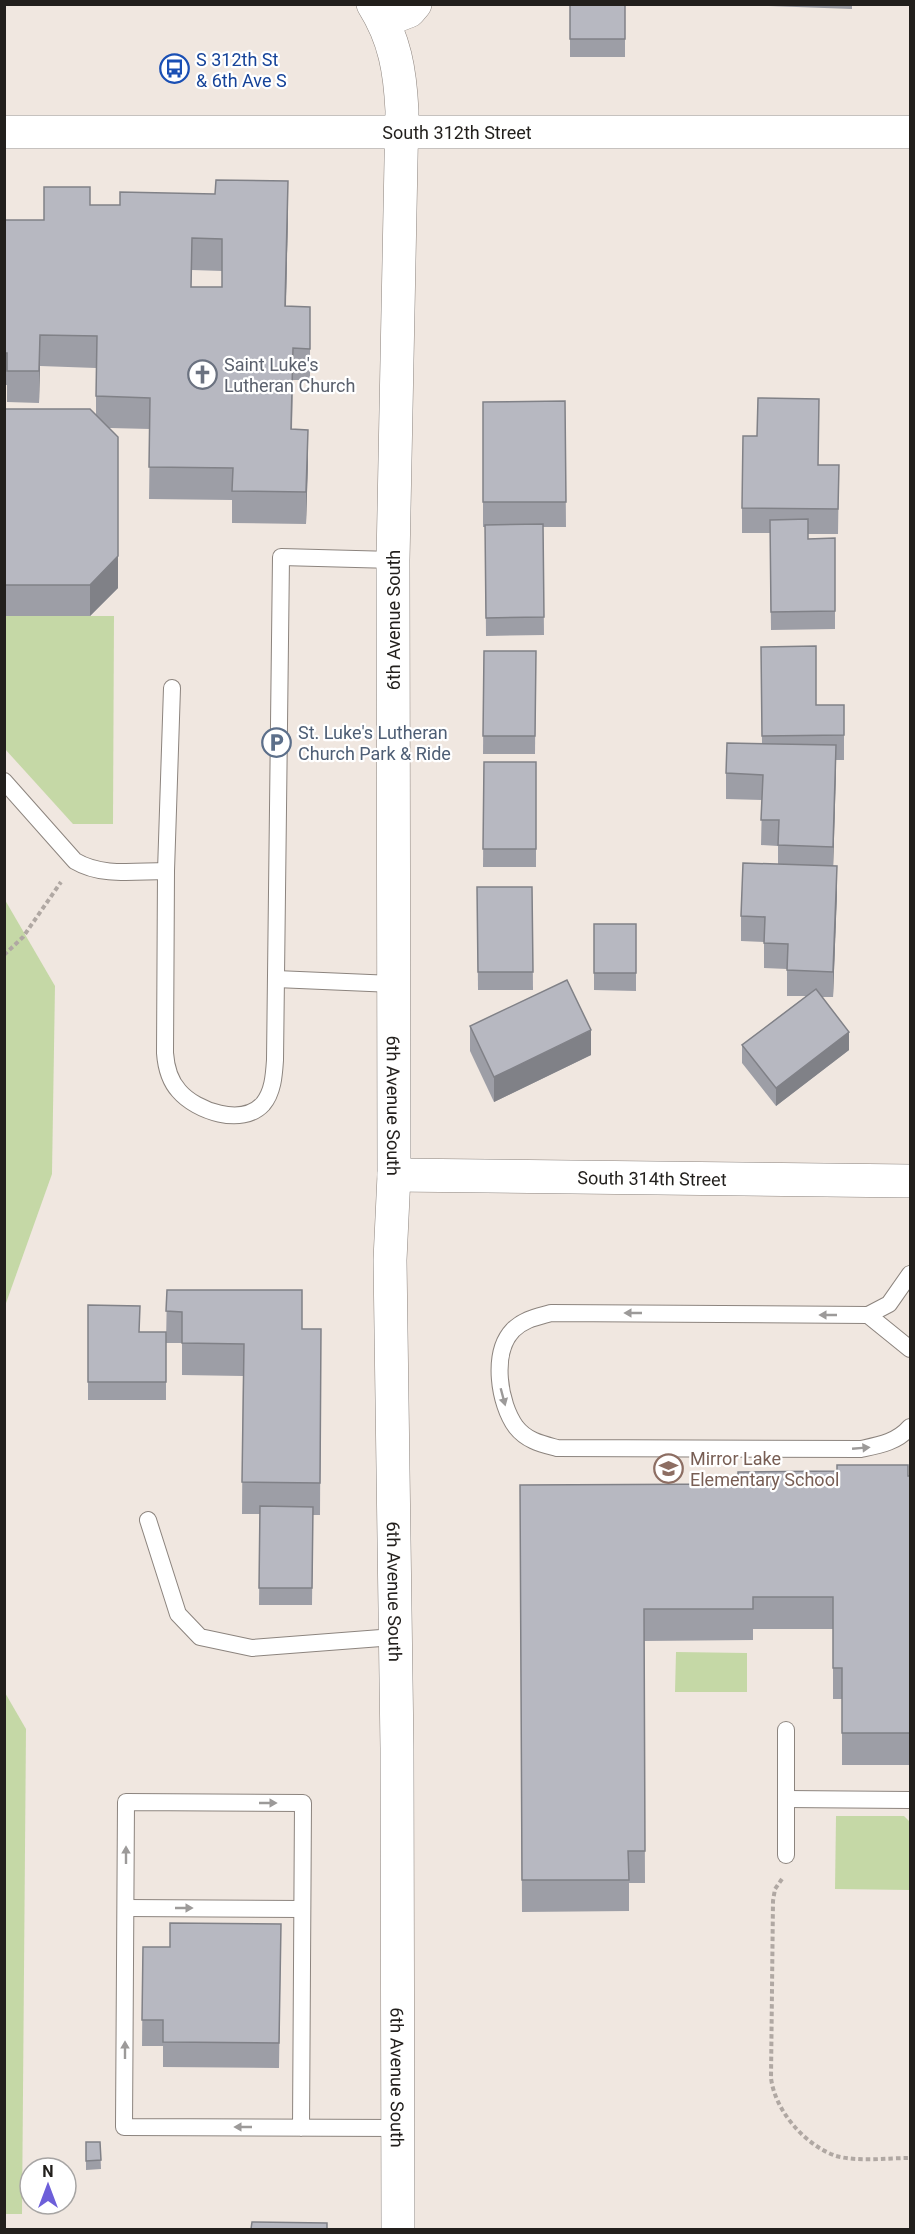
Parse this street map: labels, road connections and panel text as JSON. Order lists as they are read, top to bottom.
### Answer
{
  "streets": {
    "street": ["South 312th Street", "6th Avenue South", "South 314th Street"]
  },
  "crossings": [
    ["South 312th Street", "6th Avenue South"],
    ["6th Avenue South", "South 314th Street"]
  ],
  "places": {
    "bus stop": ["S 312th St & 6th Ave S"],
    "church": ["Saint Luke's Lutheran Church"],
    "parking": ["St. Luke's Lutheran Church Park & Ride"],
    "school or university": ["Mirror Lake Elementary School"]
  },
  "north": "top"
}
